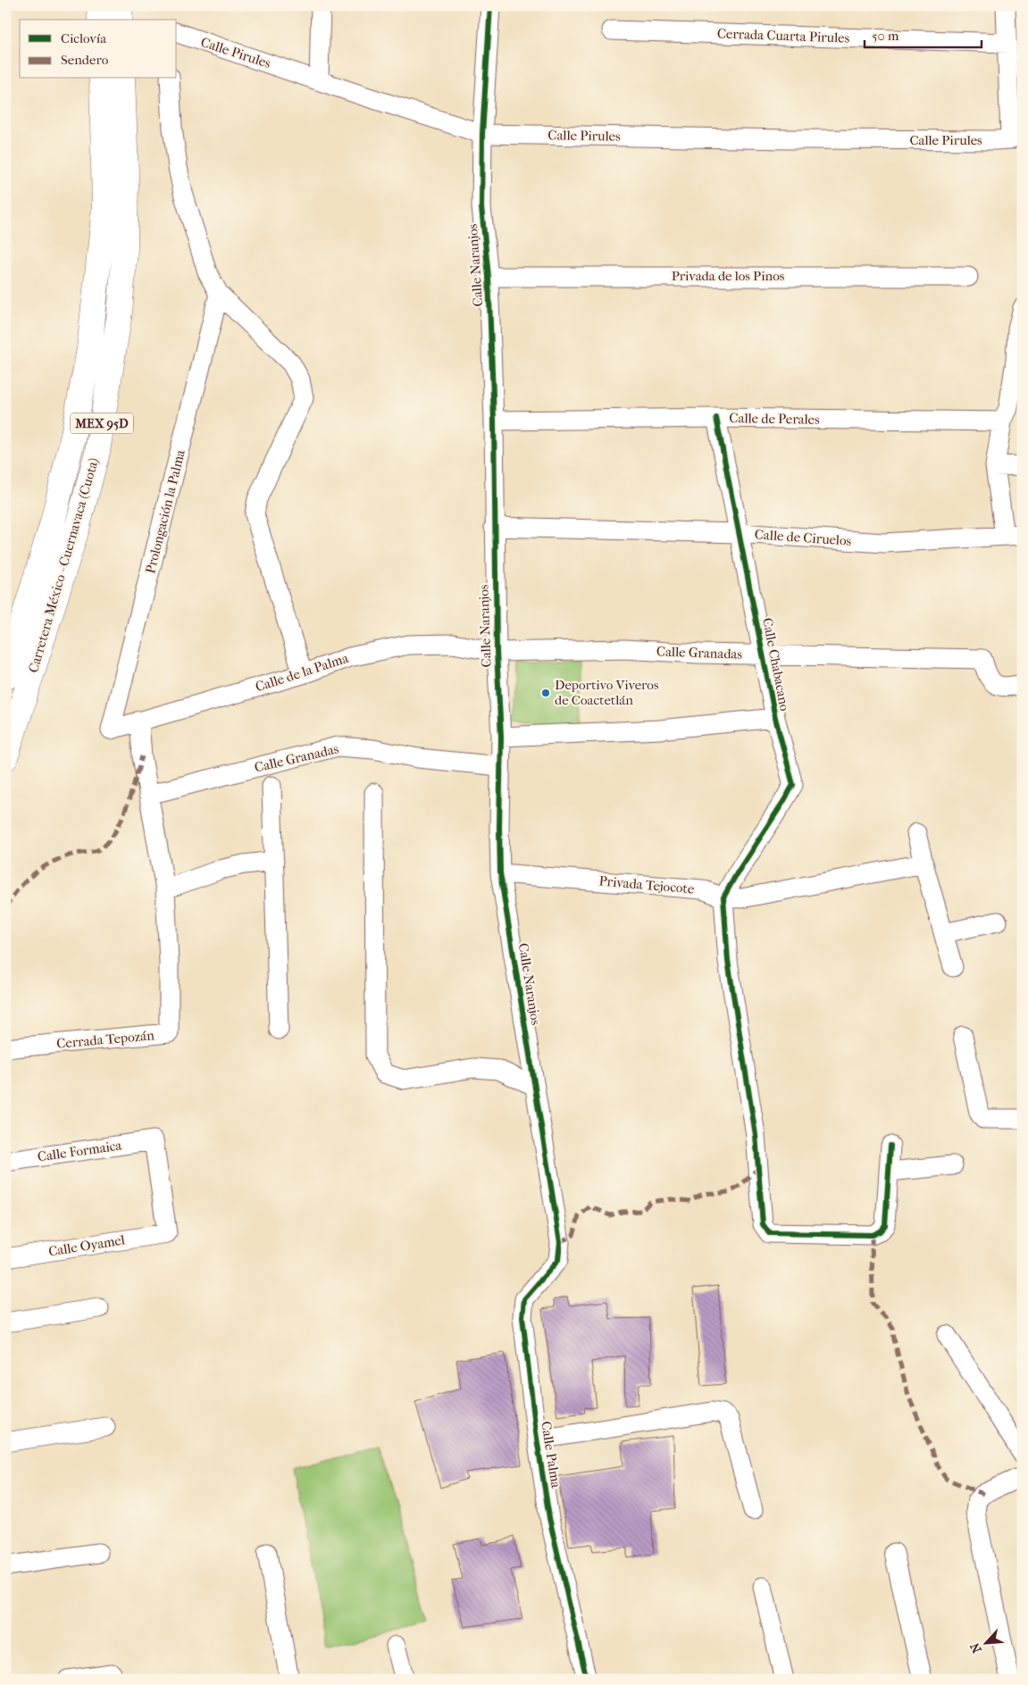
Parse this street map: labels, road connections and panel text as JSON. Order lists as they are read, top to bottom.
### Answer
{
  "streets": {
    "highway": ["MEX 95D", "Carretera México - Cuernavaca (Cuota)"],
    "street": [
      "Cerrada Cuarta Pirules",
      "Calle Pirules",
      "Calle Naranjos",
      "Privada de los Pinos",
      "Calle de Perales",
      "Prolongación la Palma",
      "Calle de Ciruelos",
      "Calle Granadas",
      "Calle Chabacano",
      "Calle de la Palma",
      "Privada Tejocote",
      "Cerrada Tepozán",
      "Calle Formaica",
      "Calle Oyamel",
      "Calle Palma"
    ]
  },
  "crossings": [
    ["Cerrada Cuarta Pirules", "Calle Pirules"],
    ["Calle Pirules", "Calle Naranjos"],
    ["Calle Naranjos", "Privada de los Pinos"],
    ["Calle Naranjos", "Calle de Perales"],
    ["Calle Naranjos", "Calle de Ciruelos"],
    ["Calle Naranjos", "Calle Granadas"],
    ["Calle Naranjos", "Calle de la Palma"],
    ["Calle Naranjos", "Privada Tejocote"],
    ["Calle Naranjos", "Calle Palma"],
    ["Calle de Perales", "Calle Chabacano"],
    ["Prolongación la Palma", "Calle de la Palma"],
    ["Calle de Ciruelos", "Calle Chabacano"],
    ["Calle Granadas", "Calle Chabacano"],
    ["Calle Granadas", "Calle de la Palma"],
    ["Calle Granadas", "Cerrada Tepozán"],
    ["Calle Chabacano", "Privada Tejocote"],
    ["Calle de la Palma", "Cerrada Tepozán"],
    ["Calle Formaica", "Calle Oyamel"]
  ],
  "places": ["Deportivo Viveros de Coactetlán"],
  "legend": ["Ciclovía", "Sendero"],
  "scale_bar": "50 m",
  "north": "bottom left"
}
